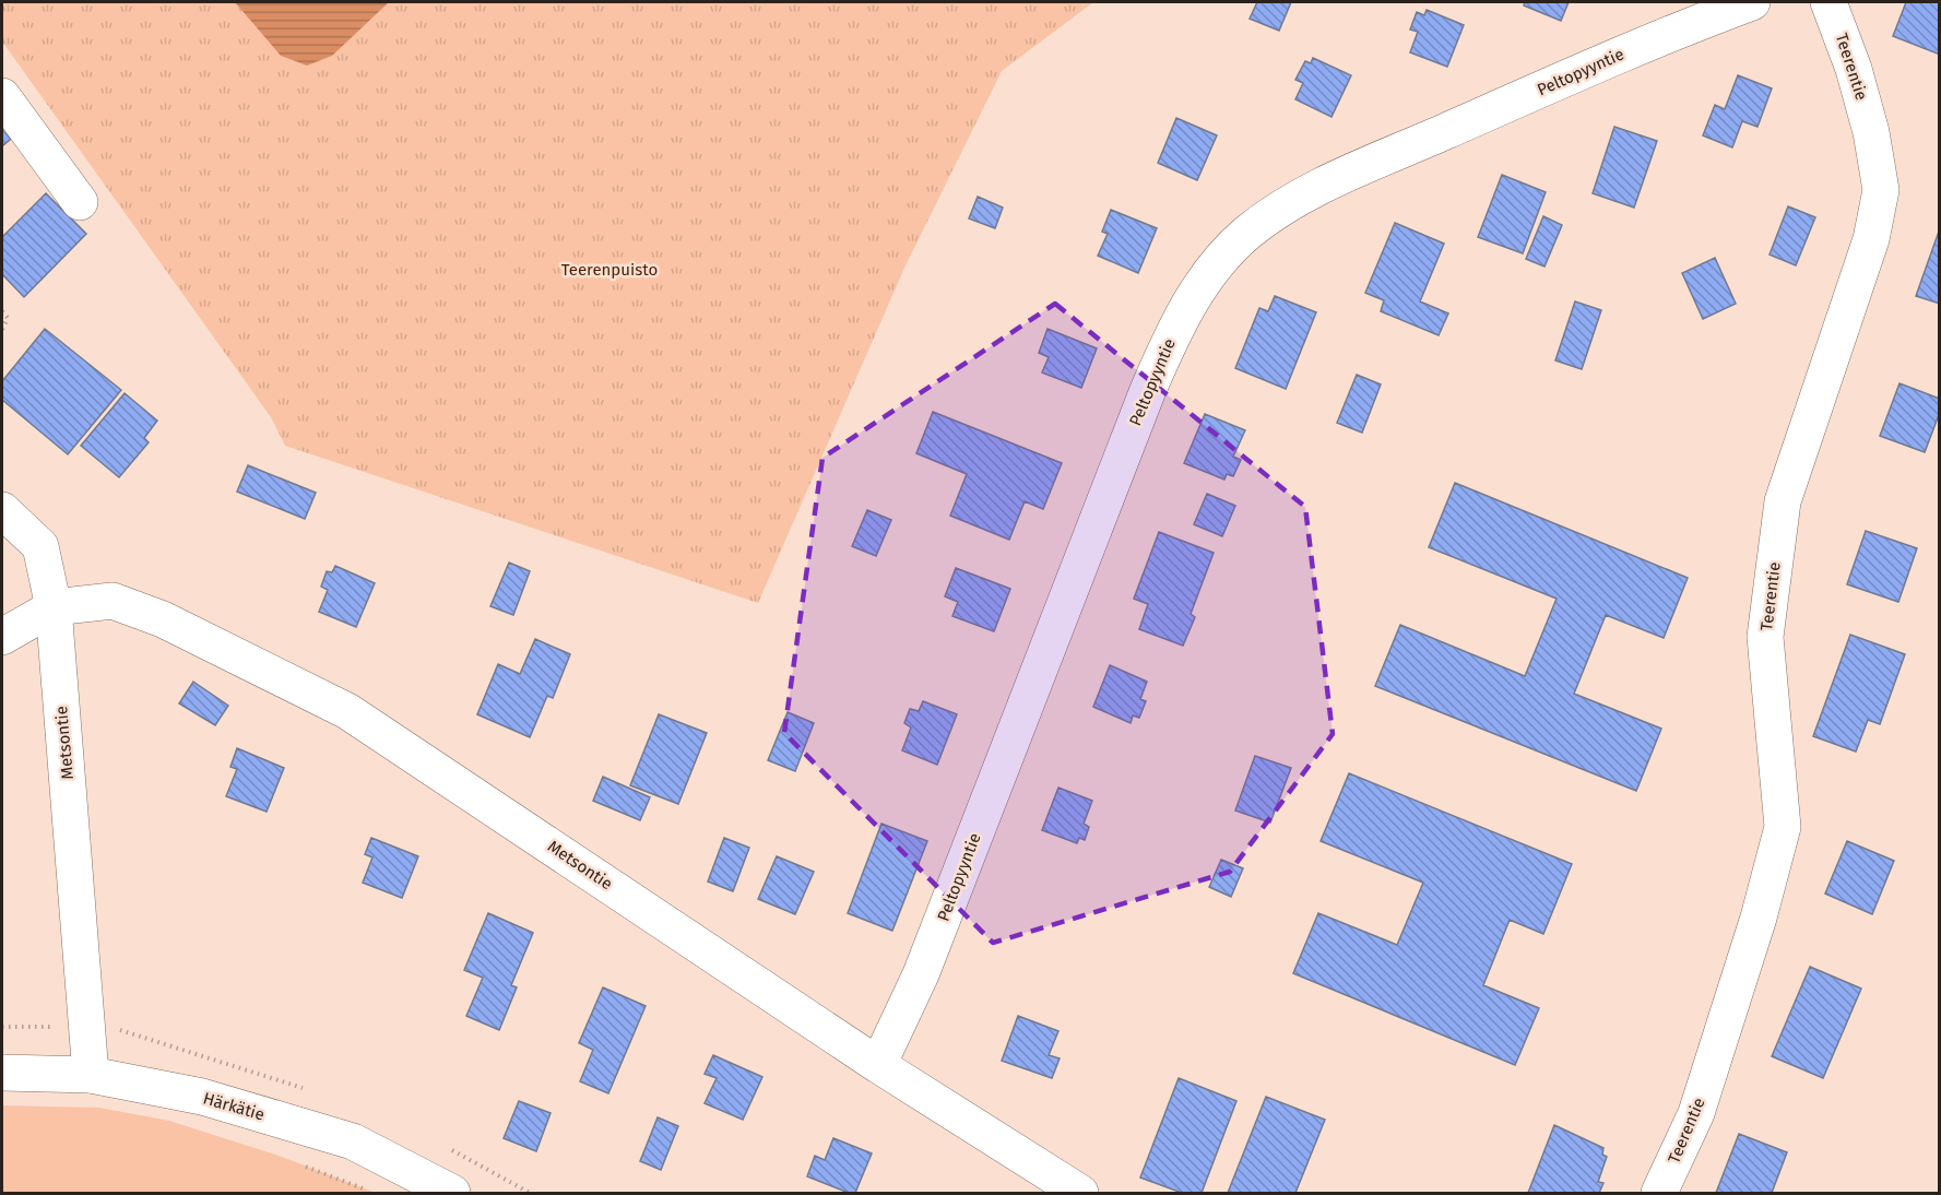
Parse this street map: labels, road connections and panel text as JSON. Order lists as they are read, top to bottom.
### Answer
{
  "streets": {
    "street": [
      "Teerentie",
      "Peltopyyntie",
      "Metsontie",
      "Härkätie"
    ]
  },
  "crossings": [
    ["Peltopyyntie", "Metsontie"],
    ["Metsontie", "Härkätie"]
  ],
  "parks": ["Teerenpuisto"]
}
